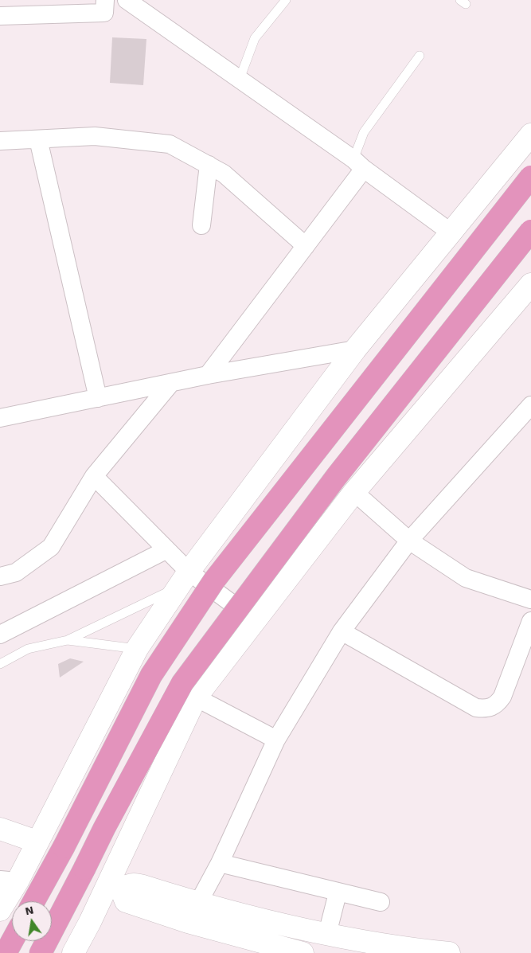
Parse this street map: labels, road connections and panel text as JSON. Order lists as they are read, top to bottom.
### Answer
{
  "north": "top"
}
